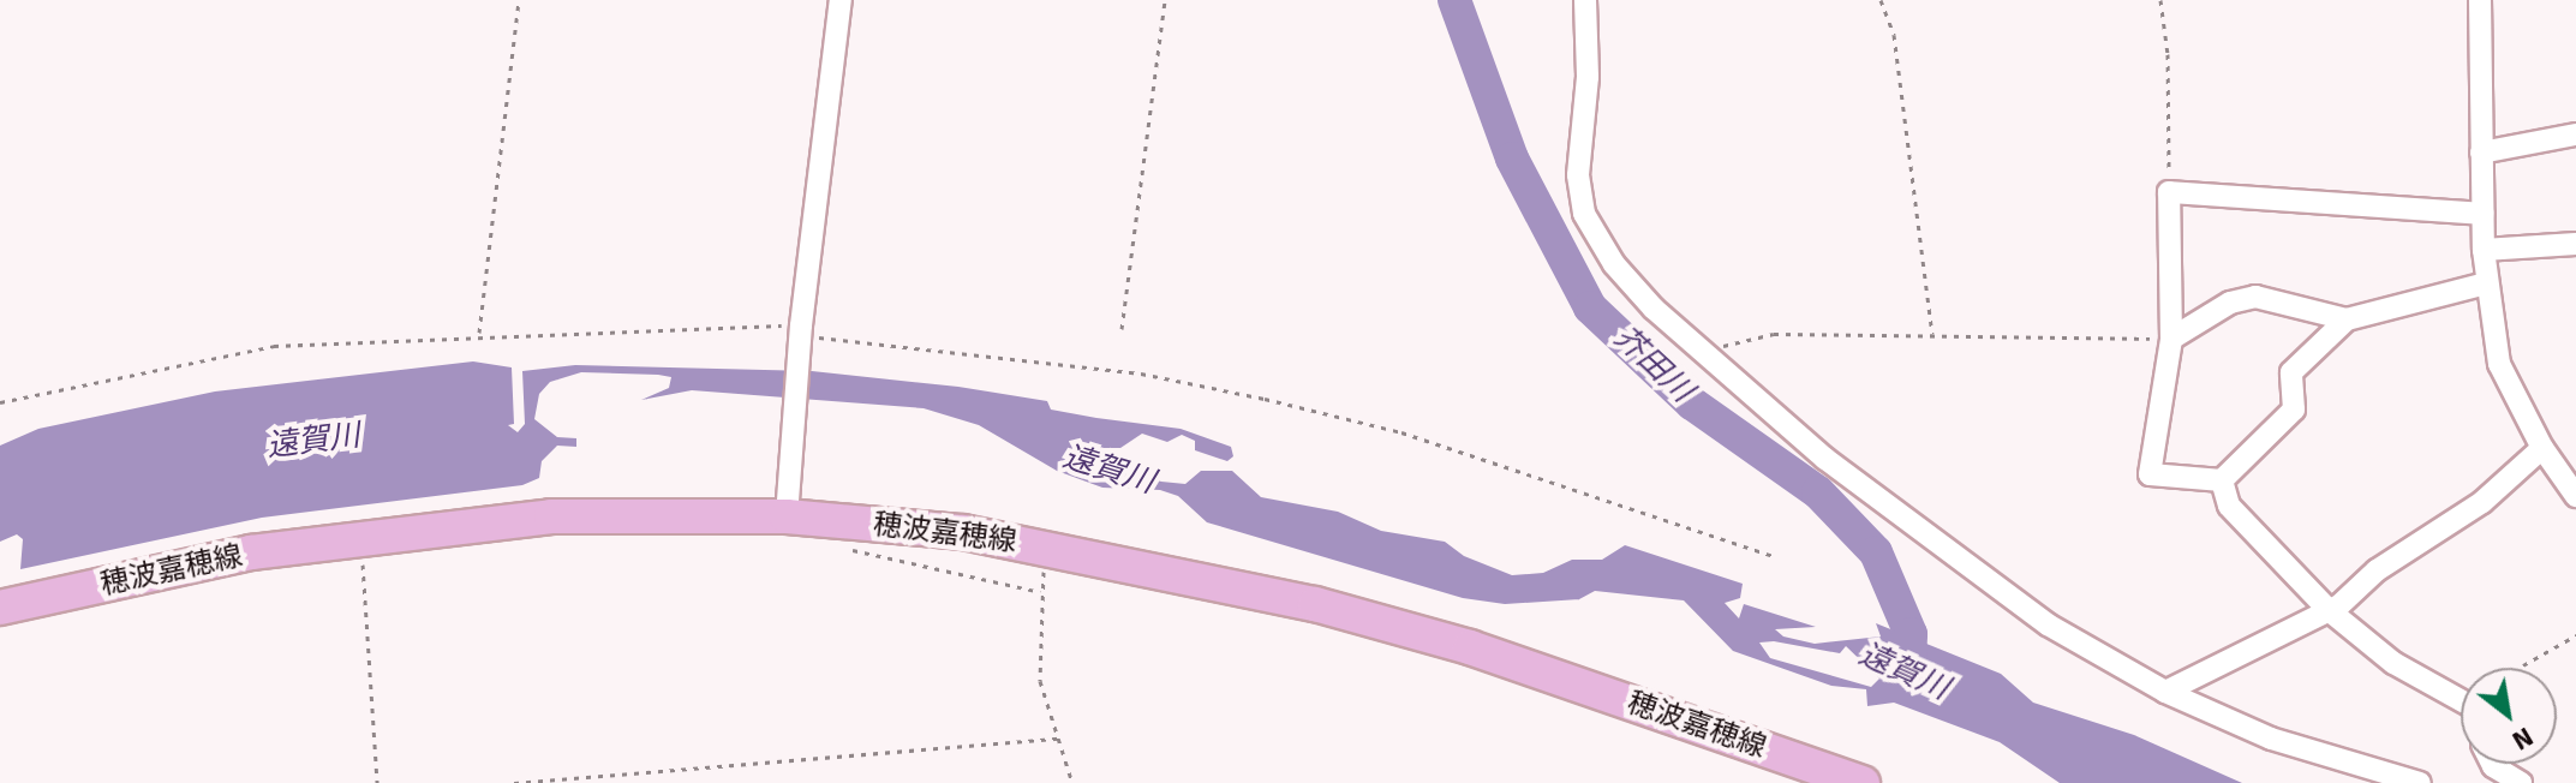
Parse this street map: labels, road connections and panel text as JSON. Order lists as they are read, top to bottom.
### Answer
{
  "streets": {
    "main road": ["穂波嘉穂線"]
  },
  "water": ["芥田川", "遠賀川"],
  "north": "bottom right"
}
